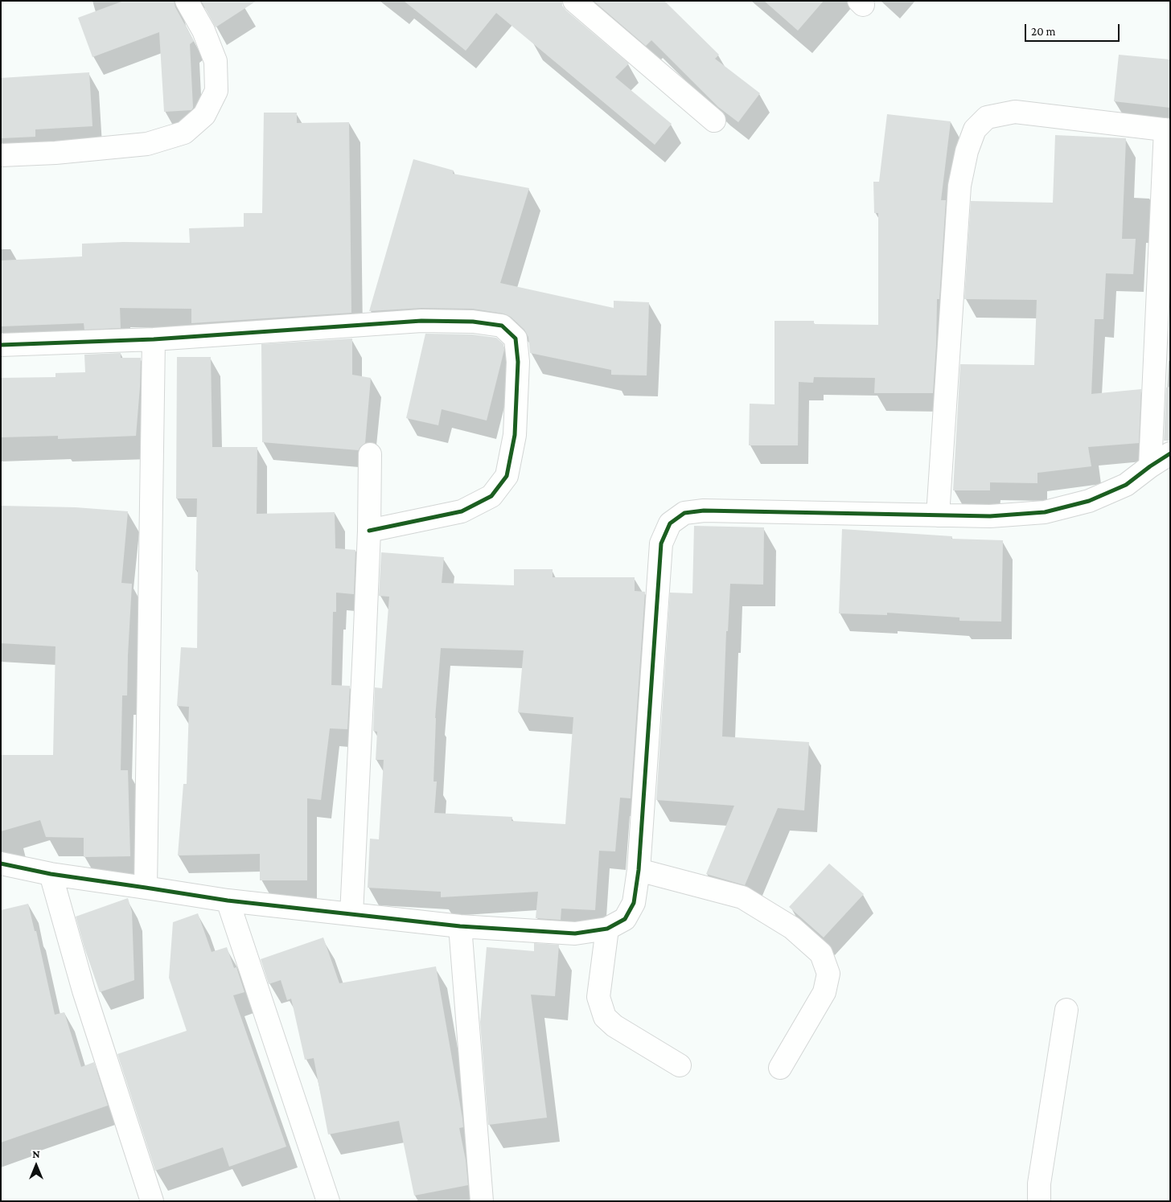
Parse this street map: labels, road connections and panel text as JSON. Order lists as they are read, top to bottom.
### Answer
{
  "scale_bar": "20 m",
  "north": "top"
}
